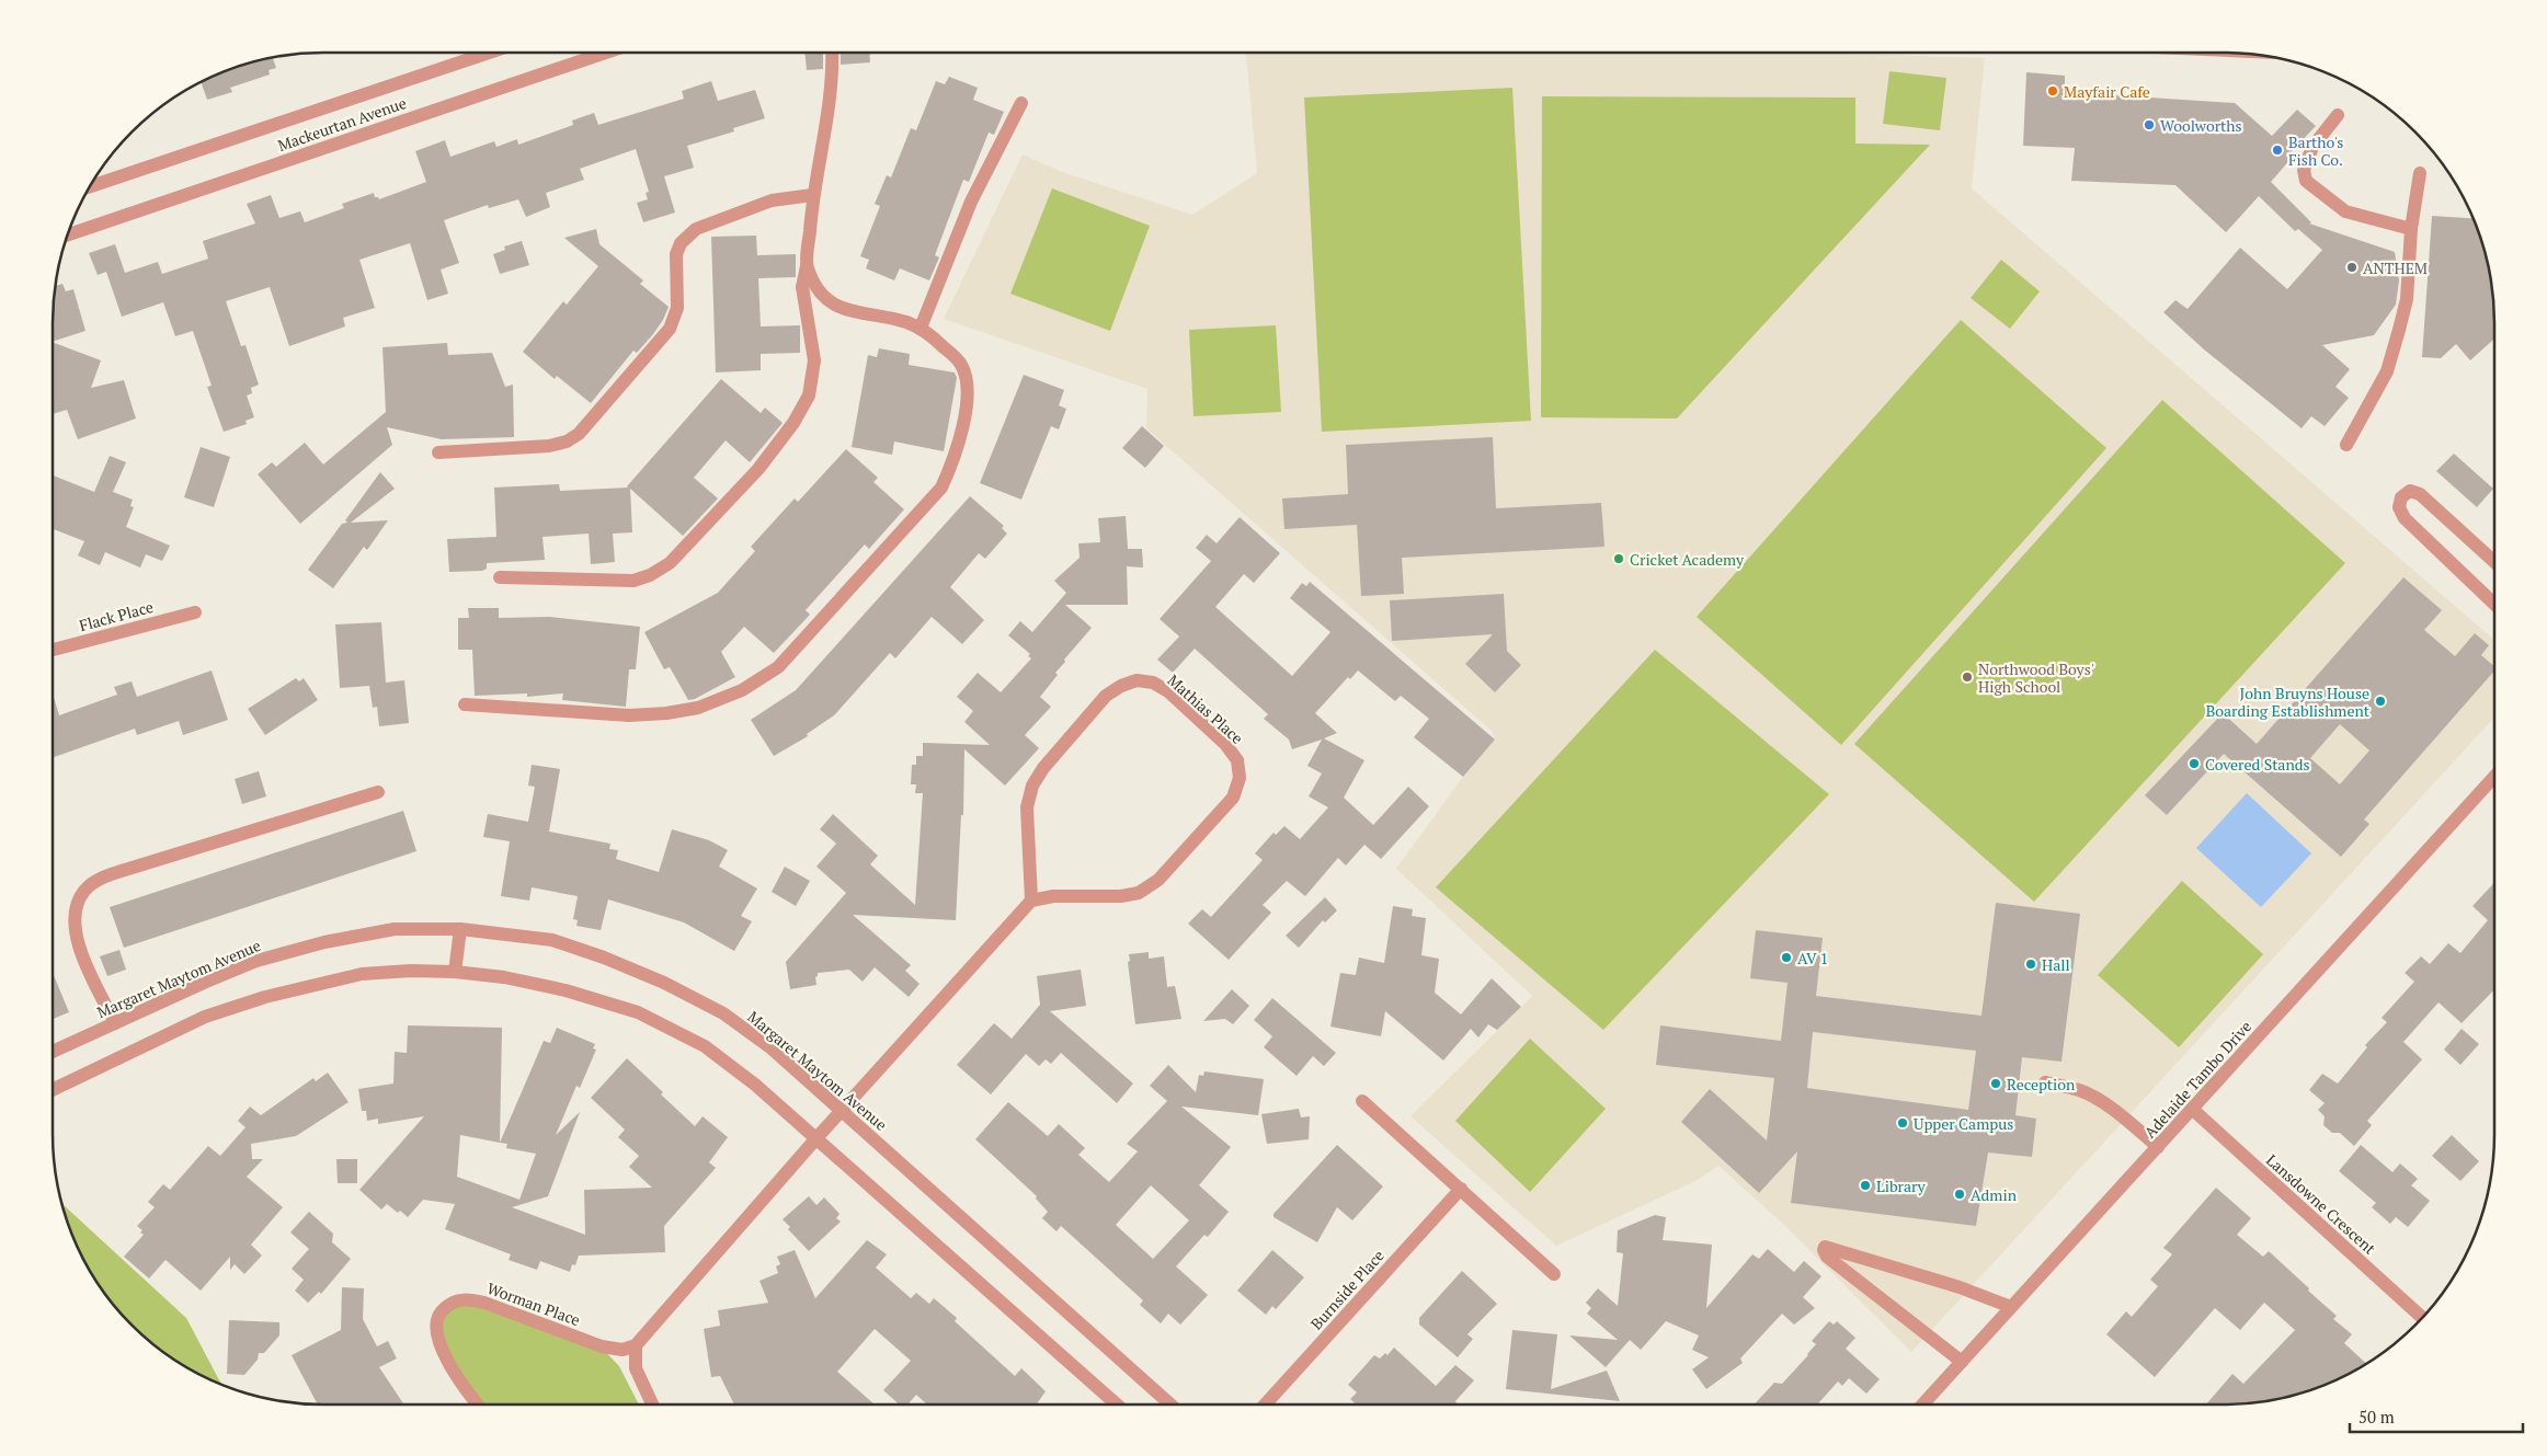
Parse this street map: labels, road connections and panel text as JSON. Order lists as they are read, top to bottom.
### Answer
{
  "streets": {
    "street": [
      "Mackeurtan Avenue",
      "Flack Place",
      "Mathias Place",
      "Margaret Maytom Avenue",
      "Adelaide Tambo Drive",
      "Lansdowne Crescent",
      "Burnside Place",
      "Worman Place"
    ]
  },
  "crossings": [
    ["Adelaide Tambo Drive", "Lansdowne Crescent"]
  ],
  "places": [
    "Mayfair Cafe",
    "Woolworths",
    "Bartho's Fish Co.",
    "ANTHEM",
    "Cricket Academy",
    "Northwood Boys' High School",
    "John Bruyns House Boarding Establishment",
    "Covered Stands",
    "AV 1",
    "Hall",
    "Reception",
    "Upper Campus",
    "Library",
    "Admin"
  ],
  "scale_bar": "50 m"
}
